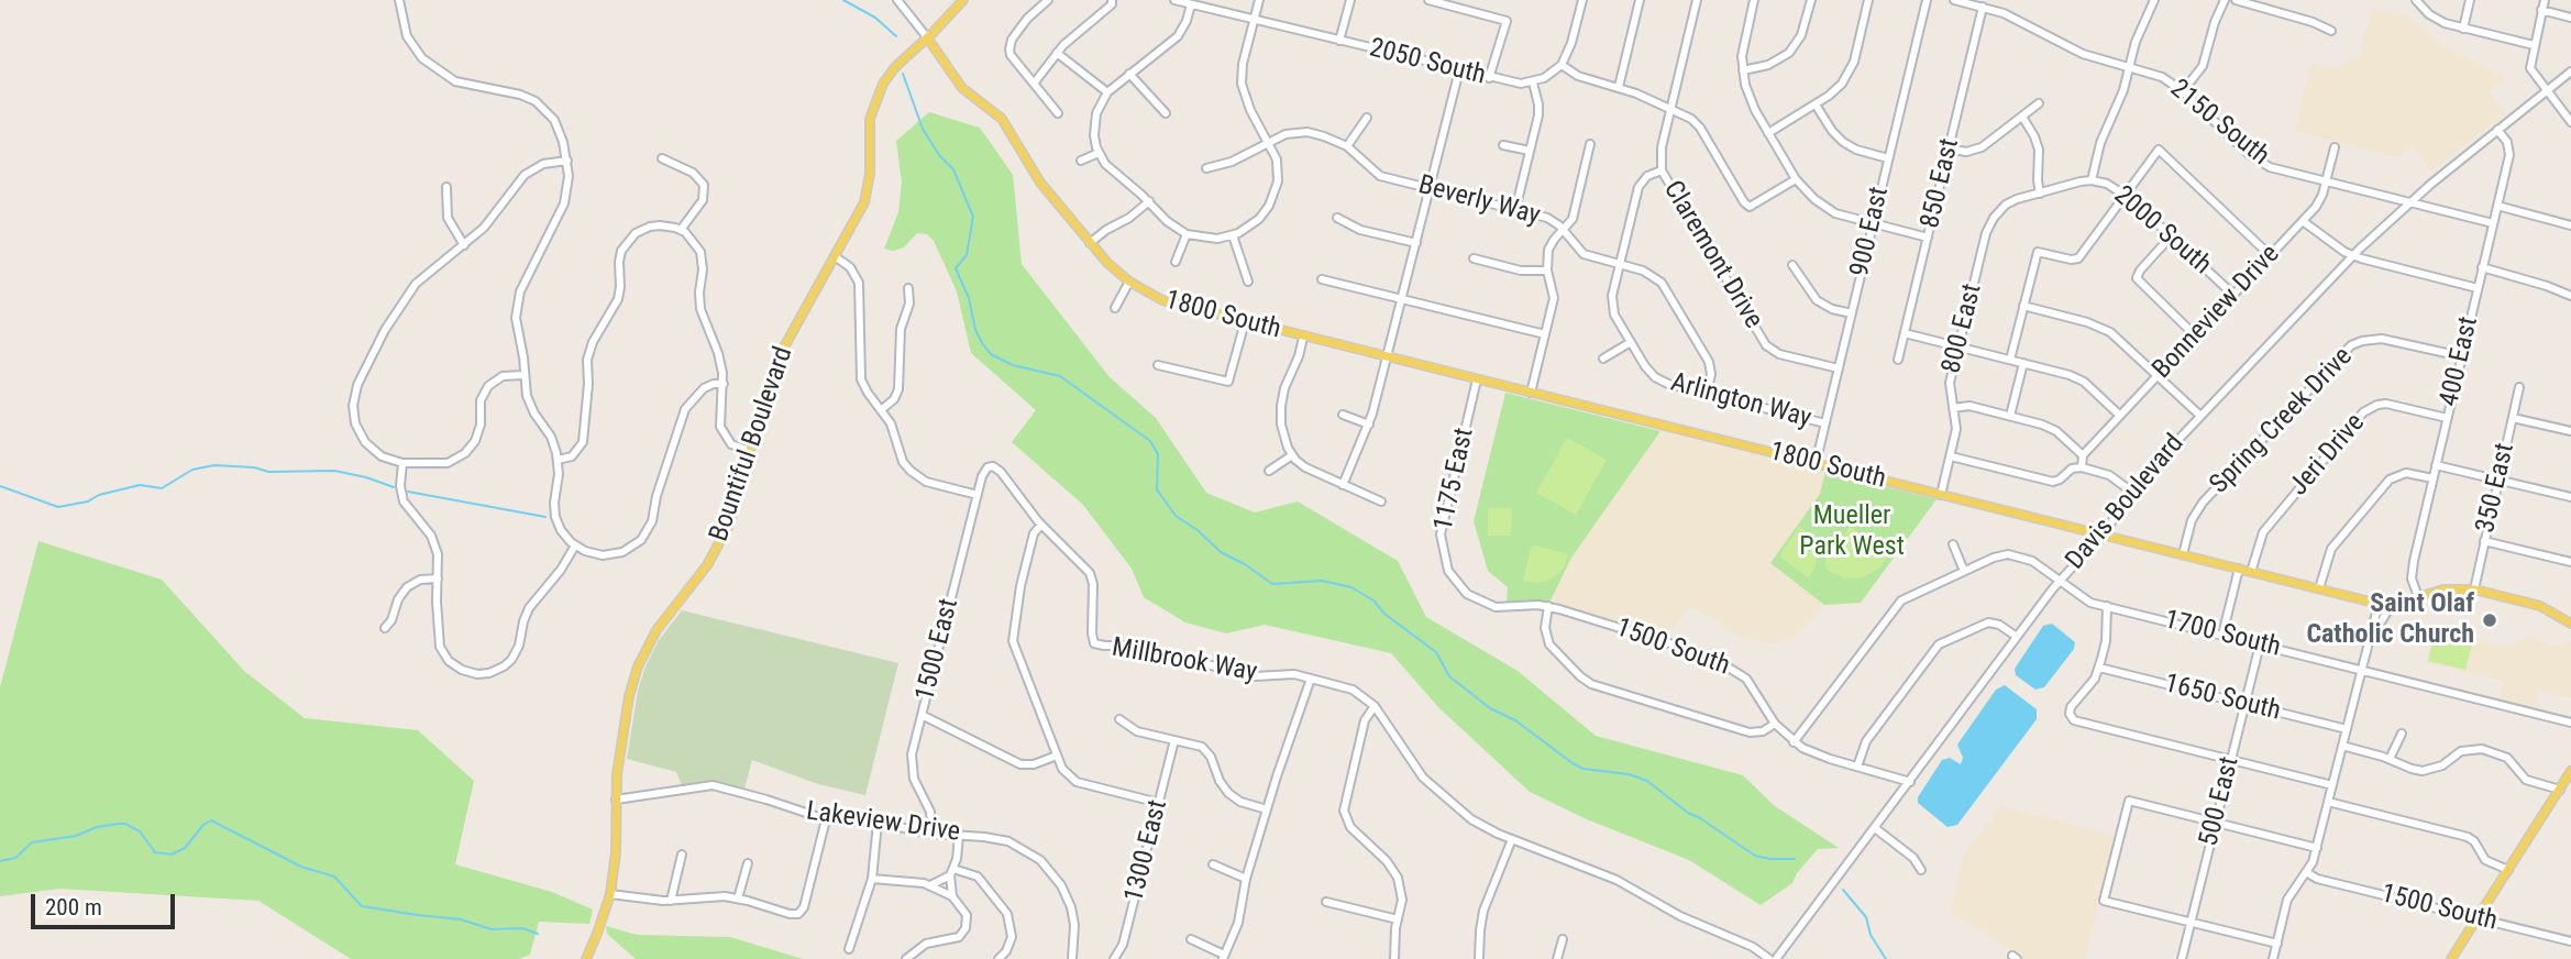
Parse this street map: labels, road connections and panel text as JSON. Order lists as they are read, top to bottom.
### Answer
{
  "streets": {
    "main road": ["1800 South", "Bountiful Boulevard"],
    "street": [
      "2050 South",
      "2150 South",
      "850 East",
      "Beverly Way",
      "2000 South",
      "900 East",
      "Claremont Drive",
      "Bonneview Drive",
      "800 East",
      "400 East",
      "Arlington Way",
      "Spring Creek Drive",
      "Jeri Drive",
      "1175 East",
      "350 East",
      "Davis Boulevard",
      "1700 South",
      "1500 South",
      "1500 East",
      "Millbrook Way",
      "1650 South",
      "500 East",
      "Lakeview Drive",
      "1300 East"
    ]
  },
  "crossings": [
    ["2150 South", "850 East"],
    ["2150 South", "Bonneview Drive"],
    ["2150 South", "400 East"],
    ["2150 South", "Davis Boulevard"],
    ["Beverly Way", "Arlington Way"],
    ["2000 South", "Bonneview Drive"],
    ["2000 South", "800 East"],
    ["900 East", "Claremont Drive"],
    ["900 East", "1800 South"],
    ["900 East", "Arlington Way"],
    ["Claremont Drive", "Arlington Way"],
    ["1800 South", "800 East"],
    ["1800 South", "400 East"],
    ["1800 South", "Spring Creek Drive"],
    ["1800 South", "Bountiful Boulevard"],
    ["1800 South", "Jeri Drive"],
    ["1800 South", "1175 East"],
    ["1800 South", "350 East"],
    ["1800 South", "Davis Boulevard"],
    ["400 East", "Spring Creek Drive"],
    ["400 East", "Jeri Drive"],
    ["400 East", "Davis Boulevard"],
    ["Bountiful Boulevard", "Lakeview Drive"],
    ["1175 East", "1500 South"],
    ["Davis Boulevard", "1700 South"],
    ["Davis Boulevard", "1500 South"],
    ["1700 South", "1500 South"],
    ["1700 South", "500 East"],
    ["1500 East", "Millbrook Way"],
    ["1500 East", "Lakeview Drive"],
    ["1650 South", "500 East"]
  ],
  "parks": ["Mueller Park West"],
  "places": ["Saint Olaf Catholic Church"],
  "scale_bar": "200 m"
}
